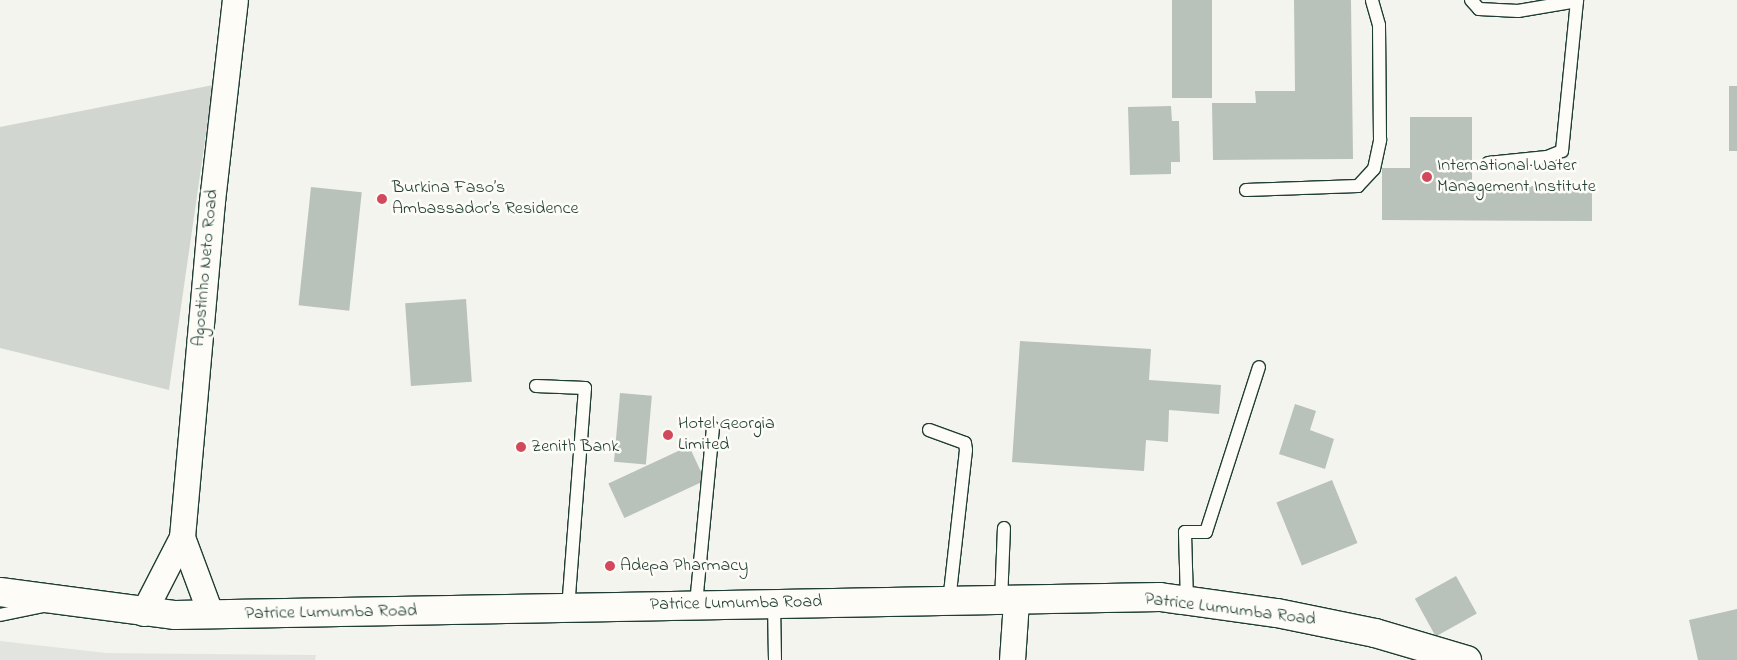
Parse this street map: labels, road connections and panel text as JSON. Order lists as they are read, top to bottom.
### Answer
{
  "streets": {
    "street": ["Agostinho Neto Road", "Patrice Lumumba Road"]
  },
  "crossings": [
    ["Agostinho Neto Road", "Patrice Lumumba Road"]
  ],
  "places": [
    "International Water Management Institute",
    "Burkina Faso’s Ambassador’s Residence",
    "Hotel Georgia Limited",
    "Zenith Bank",
    "Adepa Pharmacy"
  ]
}
